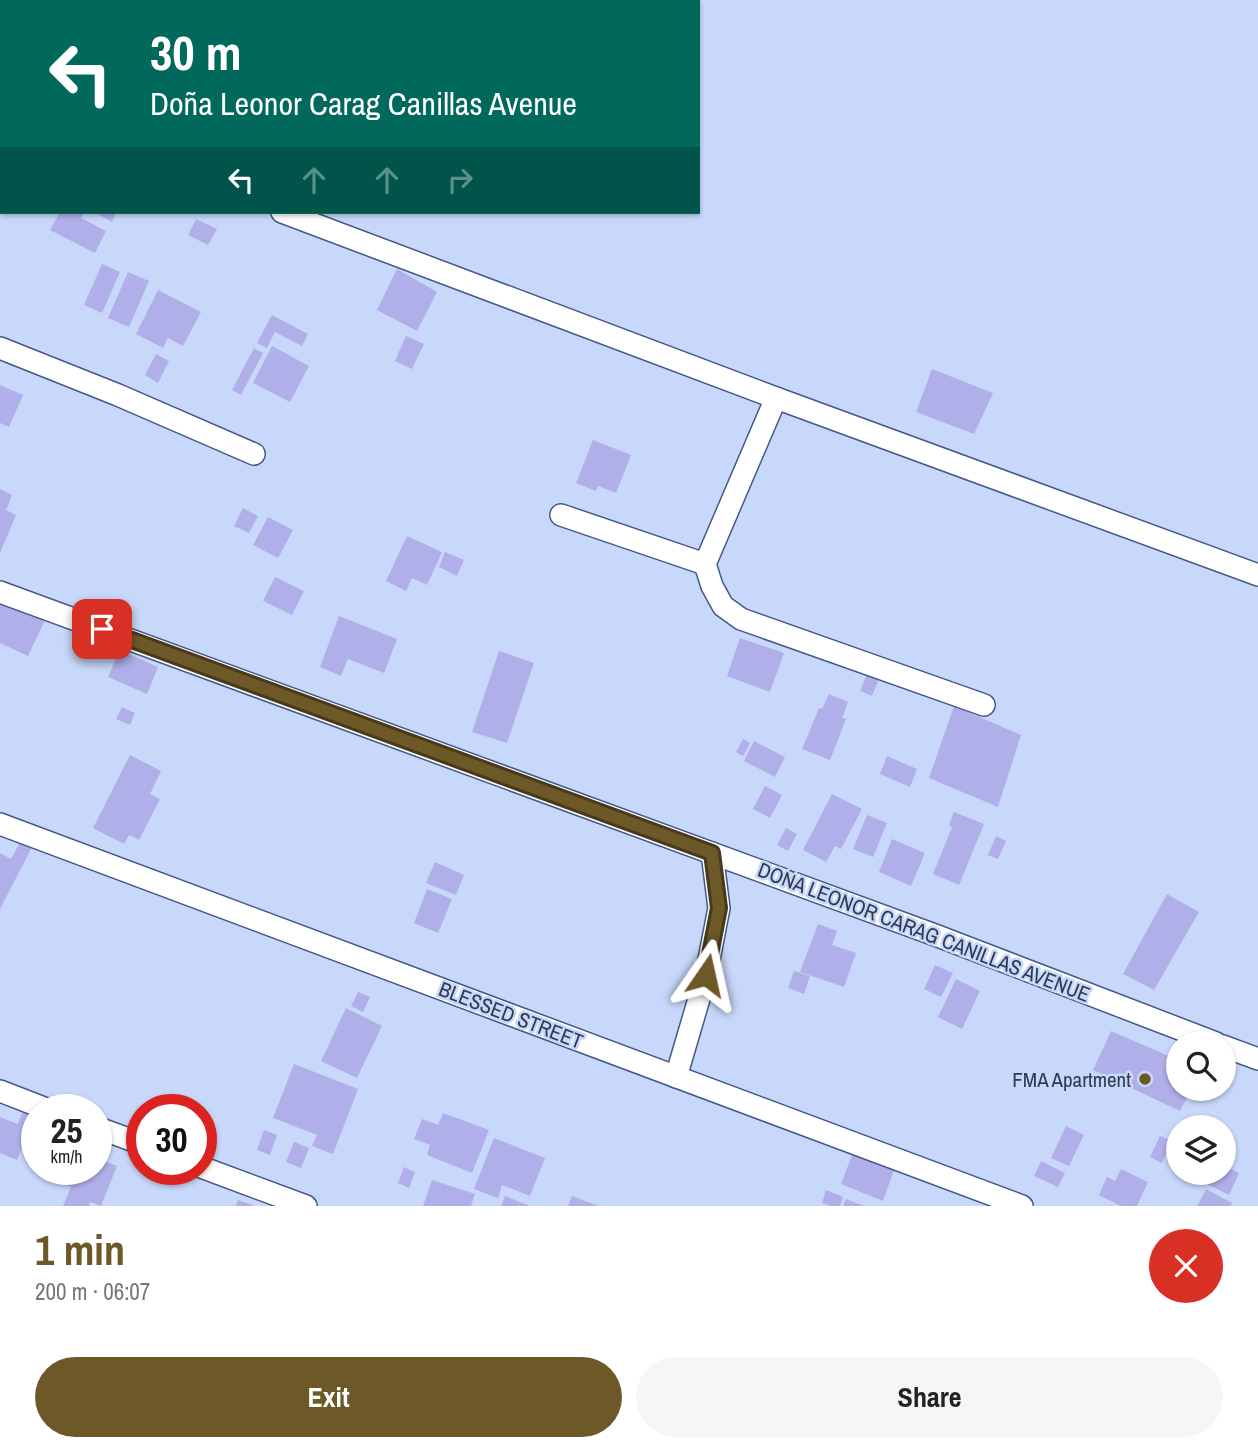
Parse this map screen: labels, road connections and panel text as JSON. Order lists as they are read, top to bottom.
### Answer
{
  "streets": {
    "street": ["DOÑA LEONOR CARAG CANILLAS AVENUE", "BLESSED STREET"]
  },
  "places": ["FMA Apartment"],
  "page": {
    "turn": ["30 m", "Doña Leonor Carag Canillas Avenue"],
    "speed": "25 km/h",
    "limit": "30",
    "heading": ["1 min", "200 m · 06:07"],
    "buttons": ["Exit", "Share"]
  }
}
